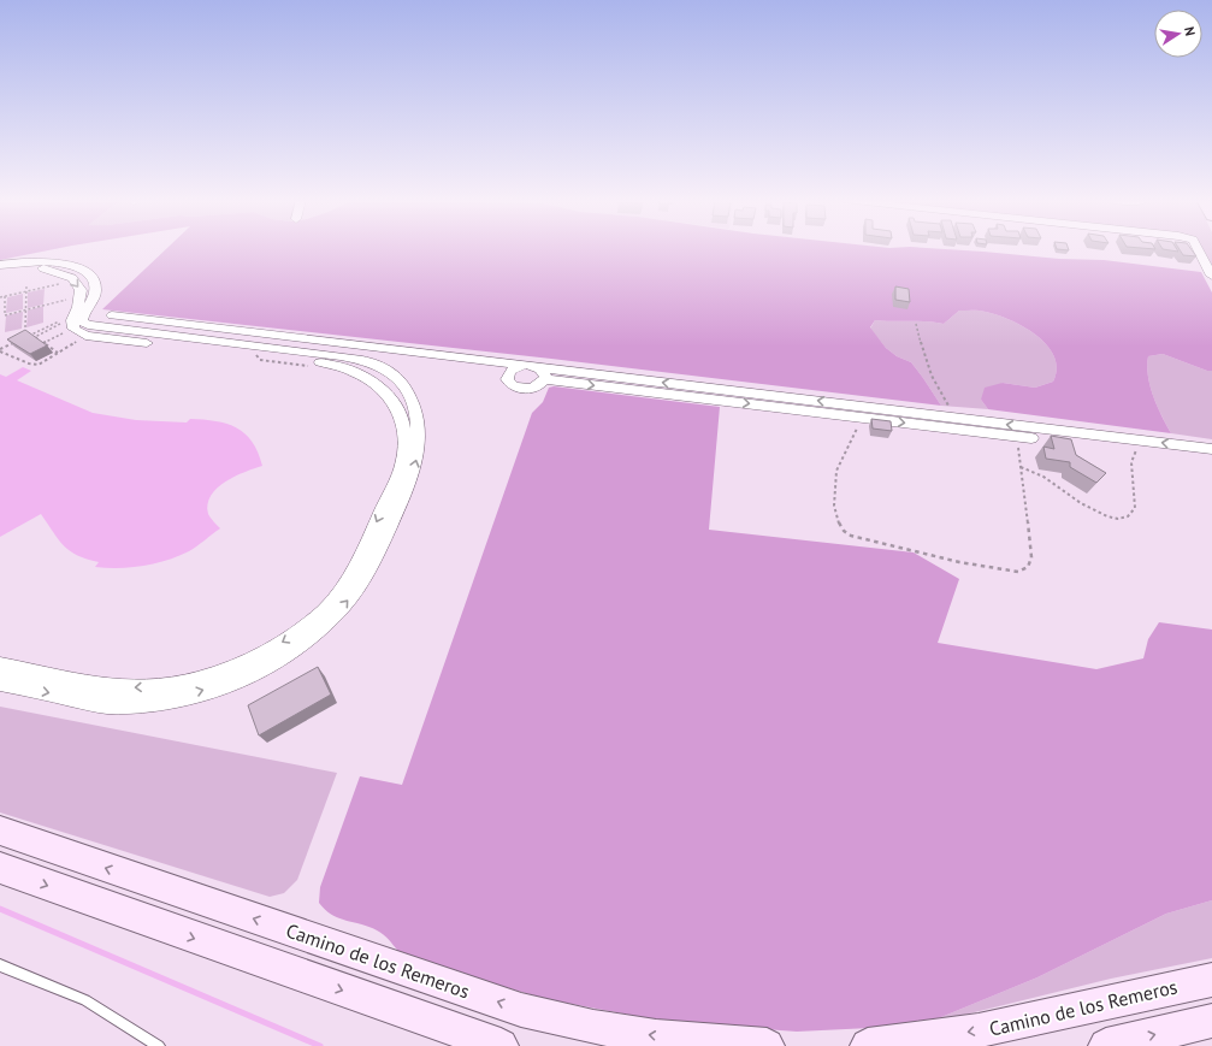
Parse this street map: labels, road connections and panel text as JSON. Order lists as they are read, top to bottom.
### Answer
{
  "streets": {
    "main road": ["Camino de los Remeros"]
  },
  "north": "right"
}
